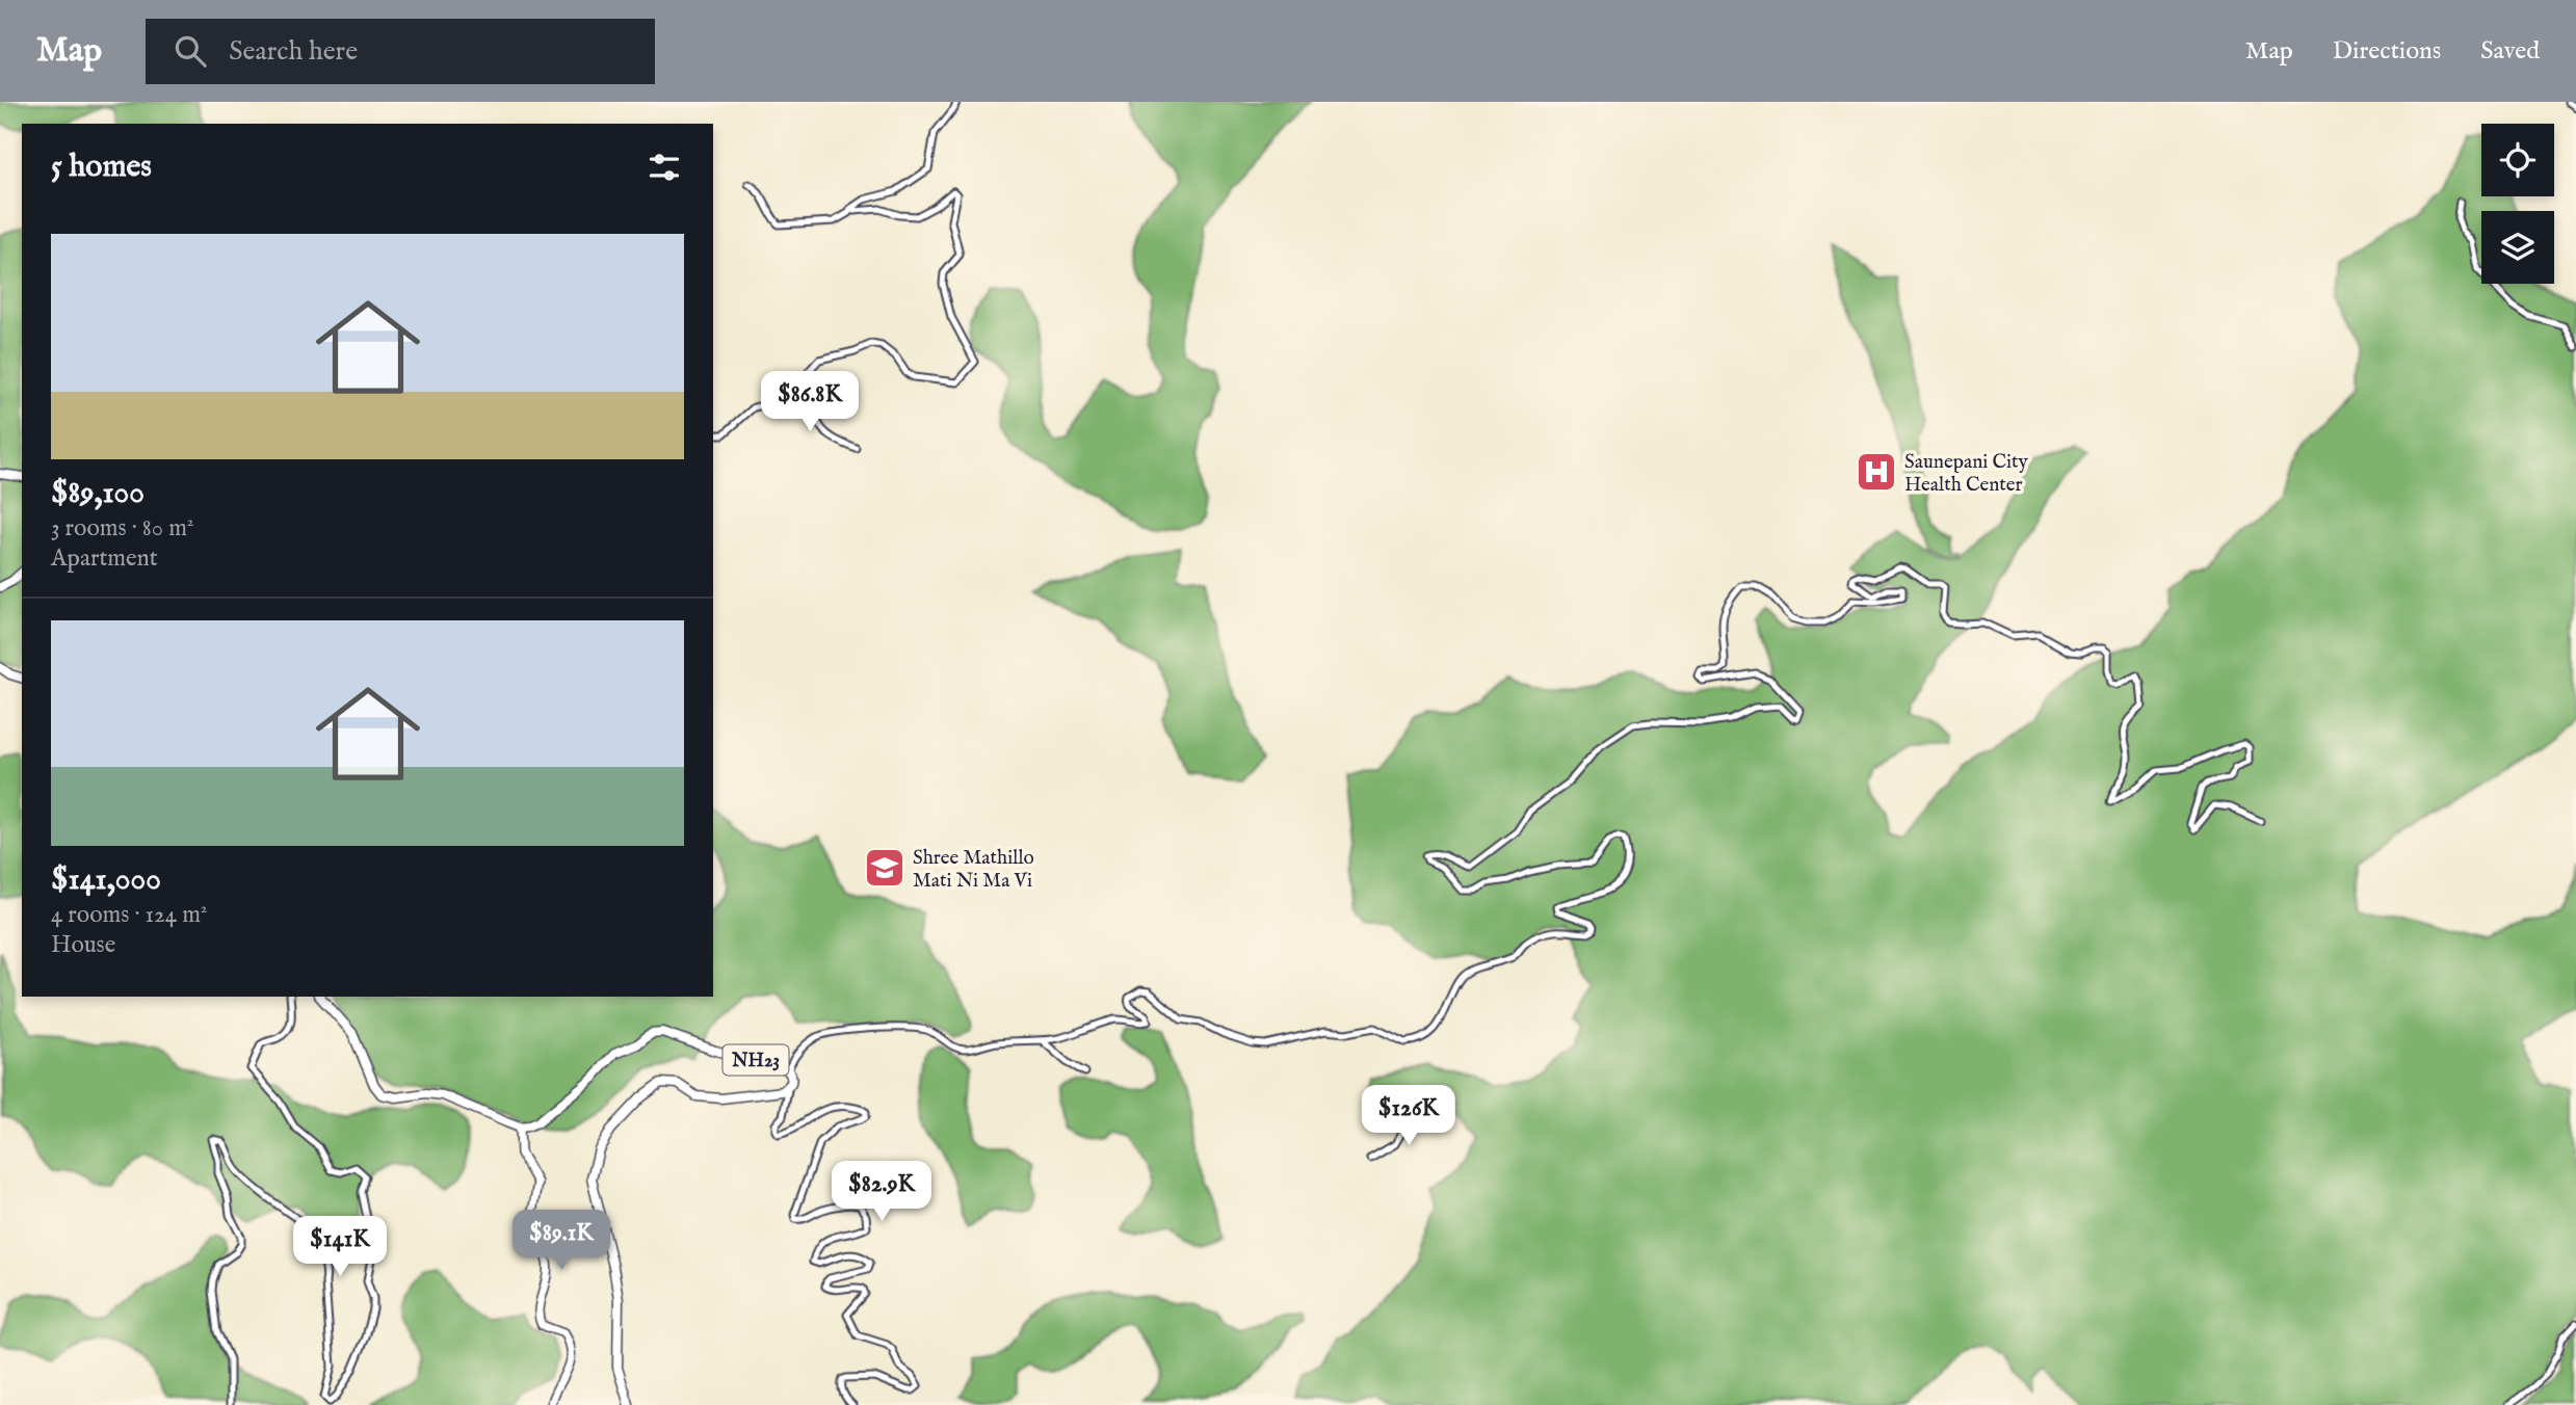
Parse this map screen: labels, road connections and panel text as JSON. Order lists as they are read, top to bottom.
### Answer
{
  "streets": {
    "main road": ["NH23"]
  },
  "places": {
    "hospital": ["Saunepani City Health Center"],
    "school or university": ["Shree Mathillo Mati Ni Ma Vi"]
  },
  "page": {
    "header": "Map",
    "search": "Search here",
    "nav": ["Map", "Directions", "Saved"],
    "heading": "5 homes",
    "list": [
      {
        "name": "$89,100",
        "note": "3 rooms · 80 m² · Apartment"
      },
      {
        "name": "$141,000",
        "note": "4 rooms · 124 m² · House"
      }
    ],
    "price": [
      "$86.8K",
      "$126K",
      "$82.9K",
      "$89.1K",
      "$141K"
    ]
  }
}
